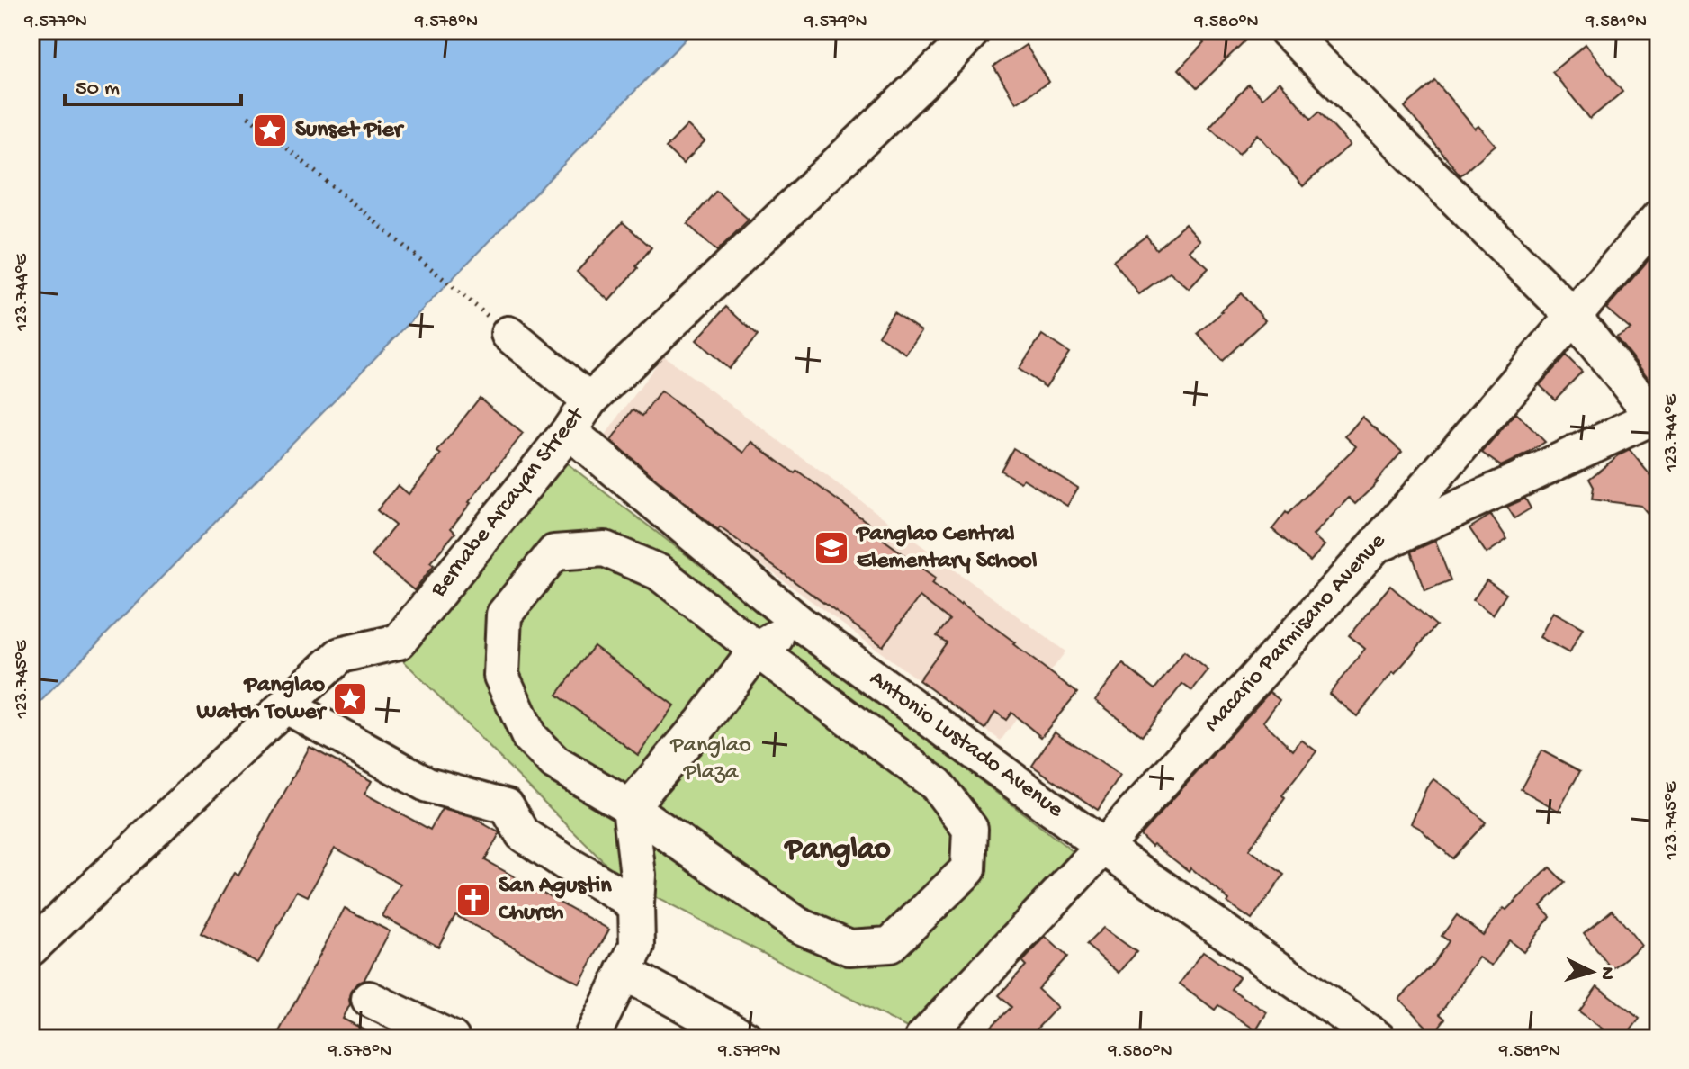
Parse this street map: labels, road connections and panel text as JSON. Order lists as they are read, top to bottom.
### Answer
{
  "streets": {
    "street": ["Bernabe Arcayan Street", "Macario Parmisano Avenue", "Antonio Lustado Avenue"]
  },
  "crossings": [
    ["Bernabe Arcayan Street", "Antonio Lustado Avenue"],
    ["Macario Parmisano Avenue", "Antonio Lustado Avenue"]
  ],
  "districts": ["Panglao"],
  "parks": ["Panglao Plaza"],
  "places": {
    "place": ["Sunset Pier", "Panglao Watch Tower"],
    "school or university": ["Panglao Central Elementary School"],
    "church": ["San Agustin Church"]
  },
  "scale_bar": "50 m",
  "north": "right",
  "coordinates": [
    "9.577°N",
    "9.578°N",
    "9.579°N",
    "9.580°N",
    "9.581°N",
    "123.744°E",
    "123.745°E"
  ]
}
